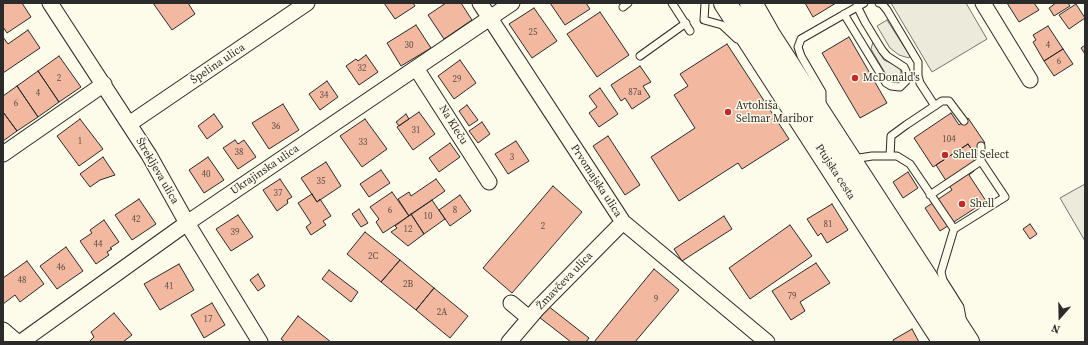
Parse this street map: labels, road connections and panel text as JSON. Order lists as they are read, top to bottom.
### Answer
{
  "streets": {
    "main road": ["Ptujska cesta"],
    "street": [
      "Špelina ulica",
      "Na Kleču",
      "Ukrajinska ulica",
      "Štrekljeva ulica",
      "Prvomajska ulica",
      "Žmavčeva ulica"
    ]
  },
  "crossings": [
    ["Špelina ulica", "Štrekljeva ulica"],
    ["Na Kleču", "Ukrajinska ulica"],
    ["Ukrajinska ulica", "Štrekljeva ulica"],
    ["Ukrajinska ulica", "Prvomajska ulica"],
    ["Prvomajska ulica", "Žmavčeva ulica"]
  ],
  "places": [
    "McDonald's",
    "Avtohiša Selmar Maribor",
    "Shell Select",
    "Shell"
  ],
  "house_numbers": [
    "25",
    "30",
    "4",
    "6",
    "32",
    "2",
    "29",
    "87a",
    "4",
    "34",
    "6",
    "36",
    "31",
    "104",
    "1",
    "33",
    "38",
    "3",
    "40",
    "35",
    "37",
    "6",
    "8",
    "10",
    "42",
    "81",
    "2",
    "12",
    "39",
    "44",
    "2C",
    "46",
    "48",
    "2B",
    "41",
    "79",
    "9",
    "2A",
    "17"
  ],
  "north": "bottom"
}
